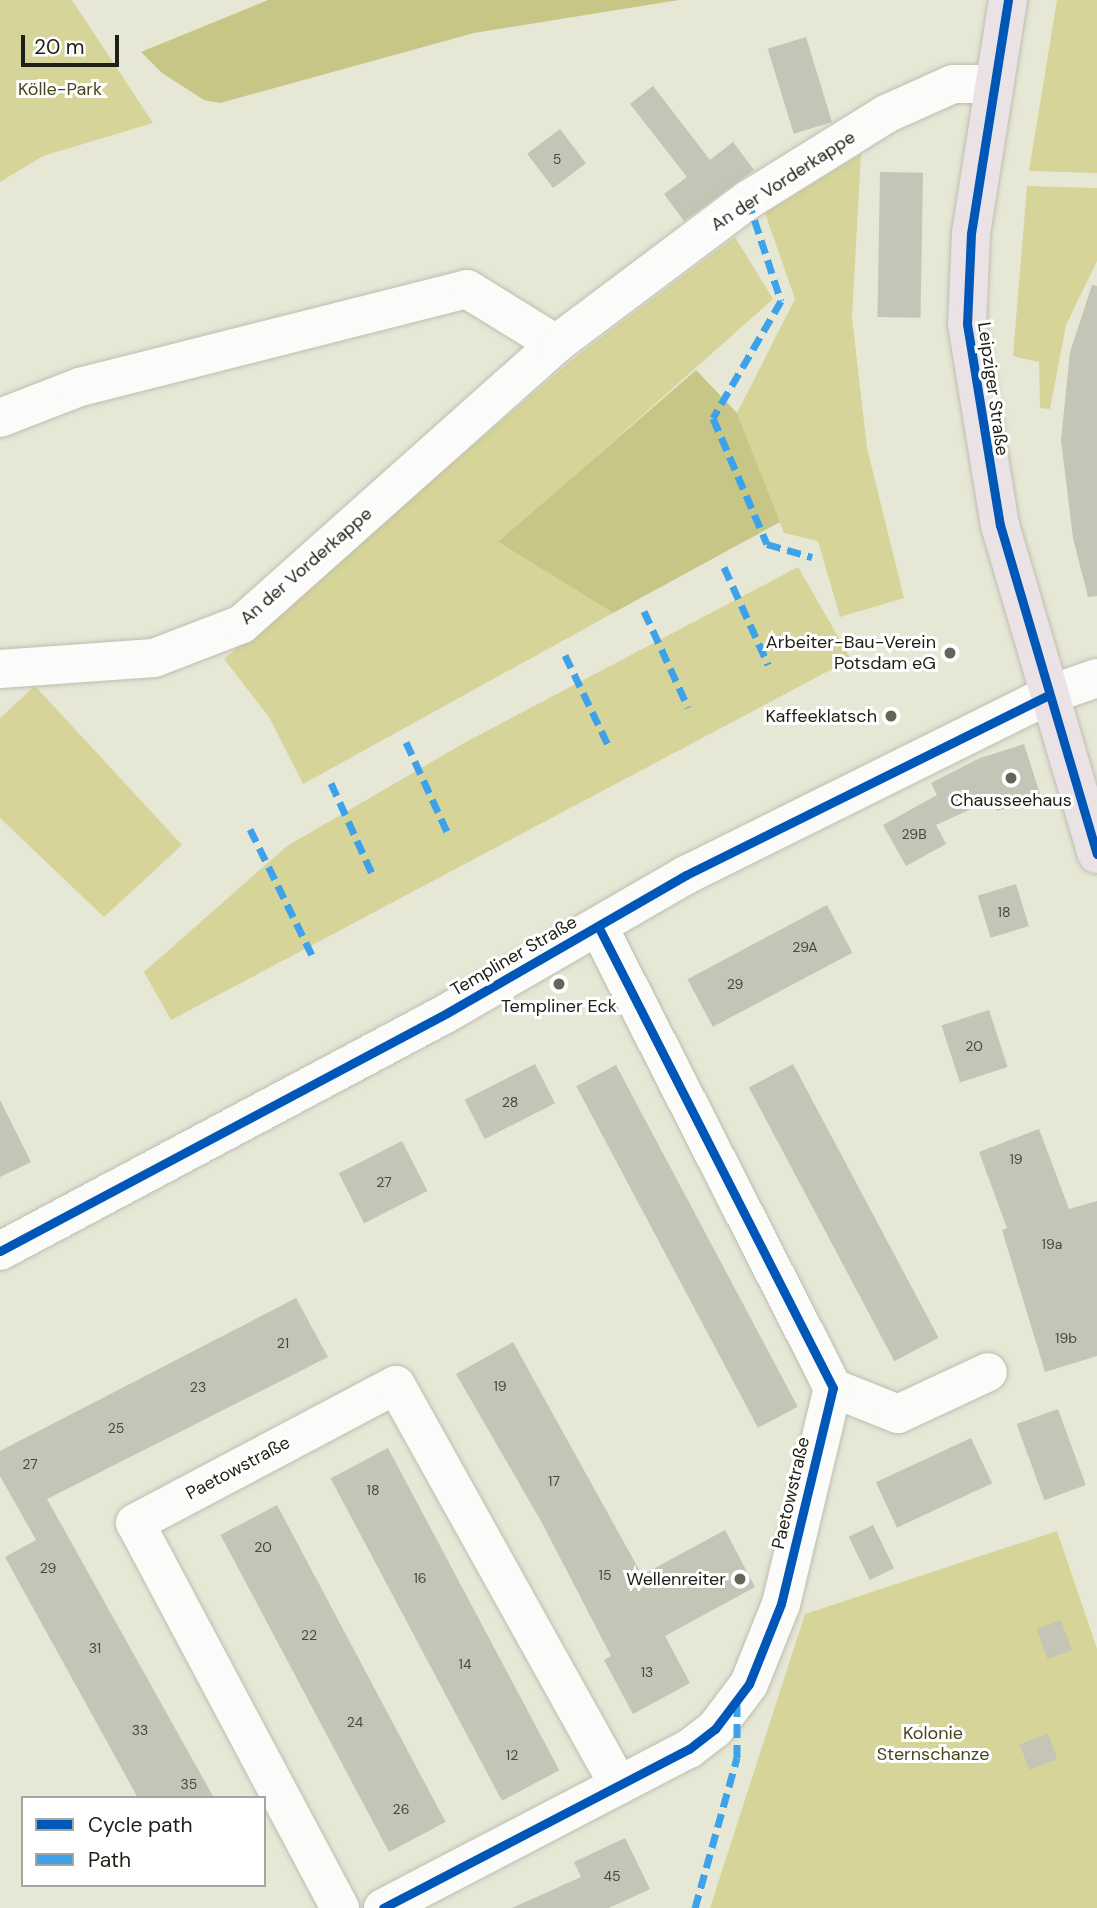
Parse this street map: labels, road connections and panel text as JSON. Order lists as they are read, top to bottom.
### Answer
{
  "streets": {
    "main road": ["Leipziger Straße"],
    "street": ["An der Vorderkappe", "Templiner Straße", "Paetowstraße"]
  },
  "crossings": [
    ["An der Vorderkappe", "Leipziger Straße"],
    ["Leipziger Straße", "Templiner Straße"]
  ],
  "parks": ["Kölle-Park", "Kolonie Sternschanze"],
  "places": [
    "Arbeiter-Bau-Verein Potsdam eG",
    "Kaffeeklatsch",
    "Chausseehaus",
    "Templiner Eck",
    "Wellenreiter"
  ],
  "house_numbers": [
    "5",
    "29B",
    "18",
    "29A",
    "29",
    "20",
    "28",
    "19",
    "27",
    "19a",
    "19b",
    "21",
    "19",
    "23",
    "25",
    "27",
    "17",
    "18",
    "20",
    "29",
    "15",
    "16",
    "22",
    "31",
    "14",
    "13",
    "24",
    "33",
    "12",
    "35",
    "26",
    "45"
  ],
  "legend": ["Cycle path", "Path"],
  "scale_bar": "20 m"
}
